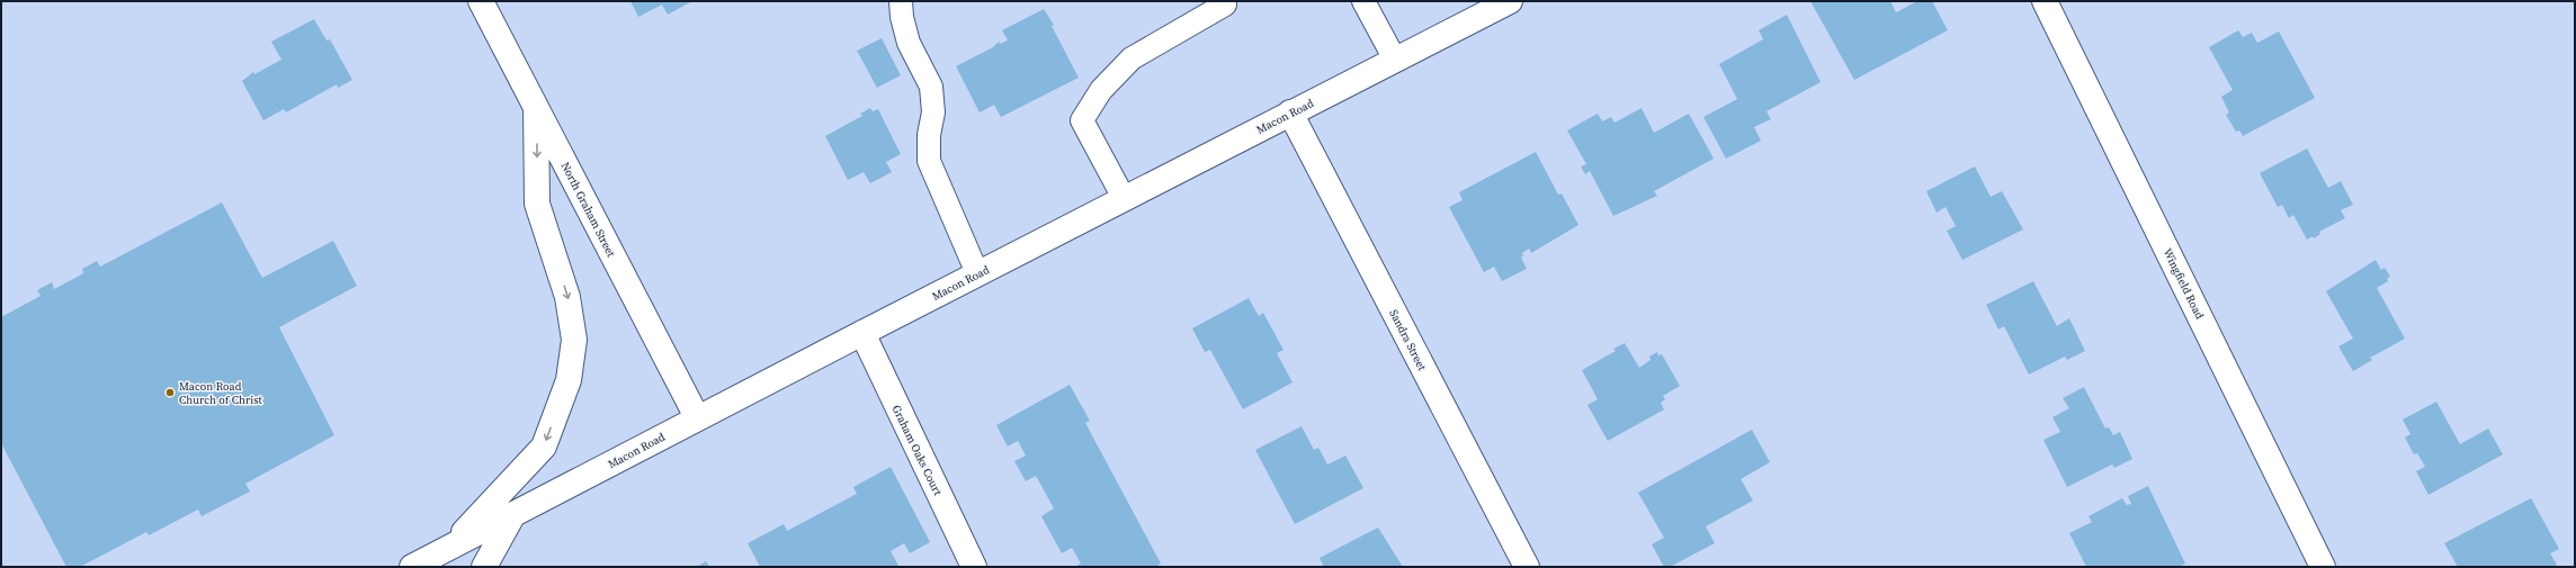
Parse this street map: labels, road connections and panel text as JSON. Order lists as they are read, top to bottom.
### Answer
{
  "streets": {
    "main road": [
      "Macon Road",
      "North Graham Street",
      "Wingfield Road",
      "Sandra Street",
      "Graham Oaks Court"
    ]
  },
  "crossings": [
    ["Macon Road", "North Graham Street"],
    ["Macon Road", "Sandra Street"],
    ["Macon Road", "Graham Oaks Court"]
  ],
  "places": ["Macon Road Church of Christ"]
}
